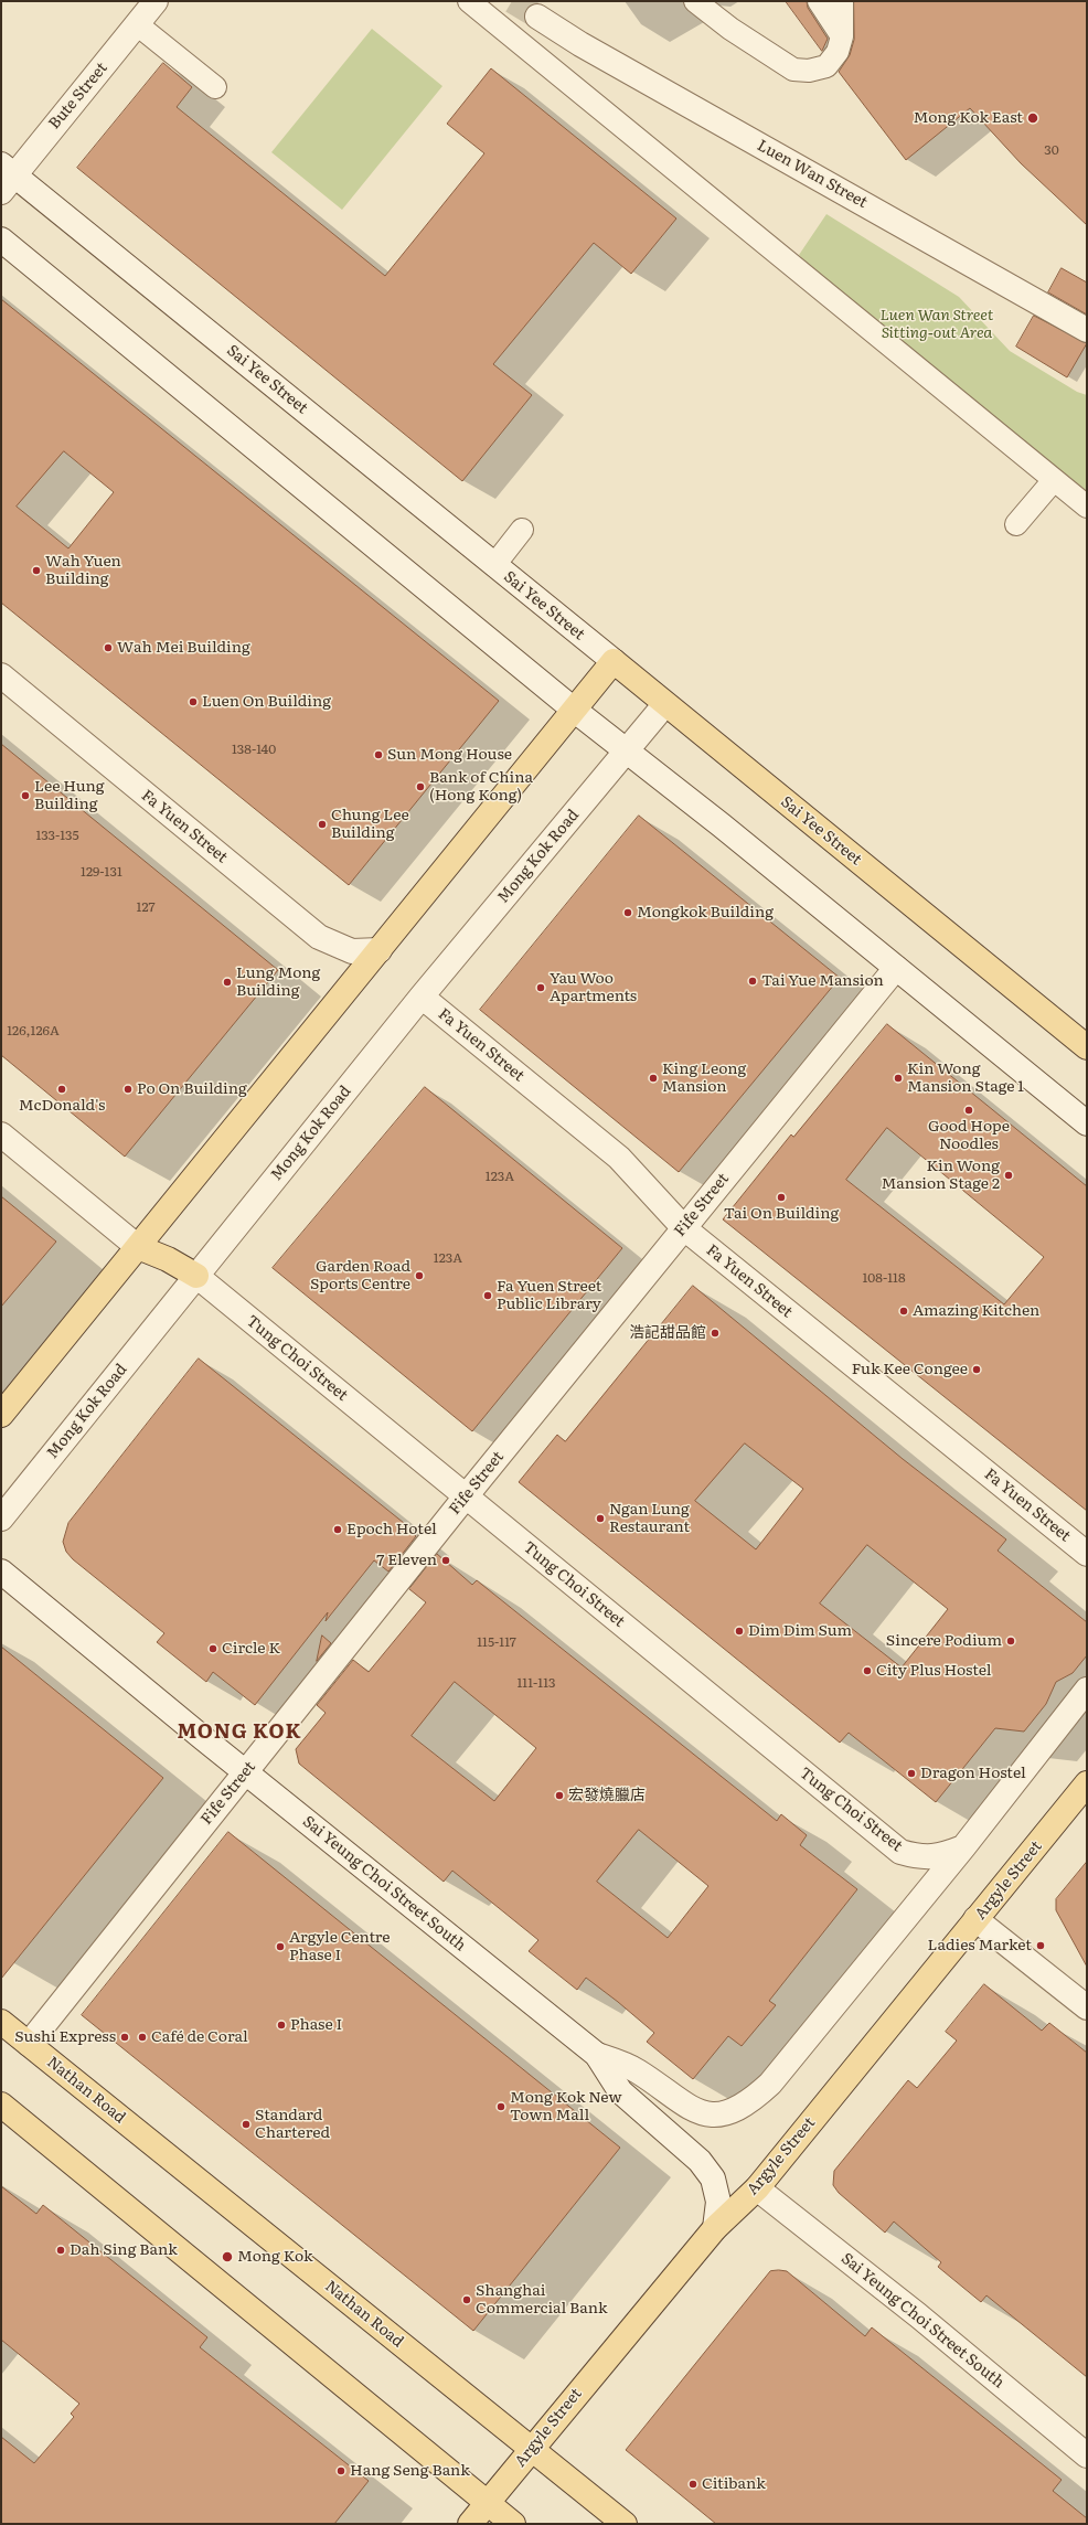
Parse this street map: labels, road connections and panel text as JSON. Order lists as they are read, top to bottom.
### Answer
{
  "streets": {
    "main road": ["Sai Yee Street", "Argyle Street", "Nathan Road"],
    "street": [
      "Bute Street",
      "Luen Wan Street",
      "Fa Yuen Street",
      "Mong Kok Road",
      "Fife Street",
      "Tung Choi Street",
      "Sai Yeung Choi Street South"
    ]
  },
  "crossings": [
    ["Bute Street", "Sai Yee Street"],
    ["Sai Yee Street", "Mong Kok Road"],
    ["Fa Yuen Street", "Mong Kok Road"],
    ["Fa Yuen Street", "Fife Street"],
    ["Mong Kok Road", "Tung Choi Street"],
    ["Fife Street", "Tung Choi Street"],
    ["Fife Street", "Sai Yeung Choi Street South"],
    ["Fife Street", "Nathan Road"],
    ["Argyle Street", "Sai Yeung Choi Street South"],
    ["Argyle Street", "Nathan Road"]
  ],
  "districts": ["MONG KOK"],
  "parks": ["Luen Wan Street Sitting-out Area"],
  "places": [
    "Mong Kok East",
    "Wah Yuen Building",
    "Wah Mei Building",
    "Luen On Building",
    "Sun Mong House",
    "Bank of China (Hong Kong)",
    "Lee Hung Building",
    "Chung Lee Building",
    "Mongkok Building",
    "Tai Yue Mansion",
    "Lung Mong Building",
    "Yau Woo Apartments",
    "King Leong Mansion",
    "Kin Wong Mansion Stage 1",
    "McDonald's",
    "Po On Building",
    "Good Hope Noodles",
    "Kin Wong Mansion Stage 2",
    "Tai On Building",
    "Garden Road Sports Centre",
    "Fa Yuen Street Public Library",
    "Amazing Kitchen",
    "浩記甜品館",
    "Fuk Kee Congee",
    "Ngan Lung Restaurant",
    "Epoch Hotel",
    "7 Eleven",
    "Dim Dim Sum",
    "Sincere Podium",
    "Circle K",
    "City Plus Hostel",
    "Dragon Hostel",
    "宏發燒臘店",
    "Ladies Market",
    "Argyle Centre Phase I",
    "Phase I",
    "Sushi Express",
    "Café de Coral",
    "Mong Kok New Town Mall",
    "Standard Chartered",
    "Dah Sing Bank",
    "Mong Kok",
    "Shanghai Commercial Bank",
    "Hang Seng Bank",
    "Citibank"
  ],
  "house_numbers": [
    "30",
    "138-140",
    "133-135",
    "129-131",
    "127",
    "126,126A",
    "123A",
    "123A",
    "108-118",
    "115-117",
    "111-113"
  ]
}
